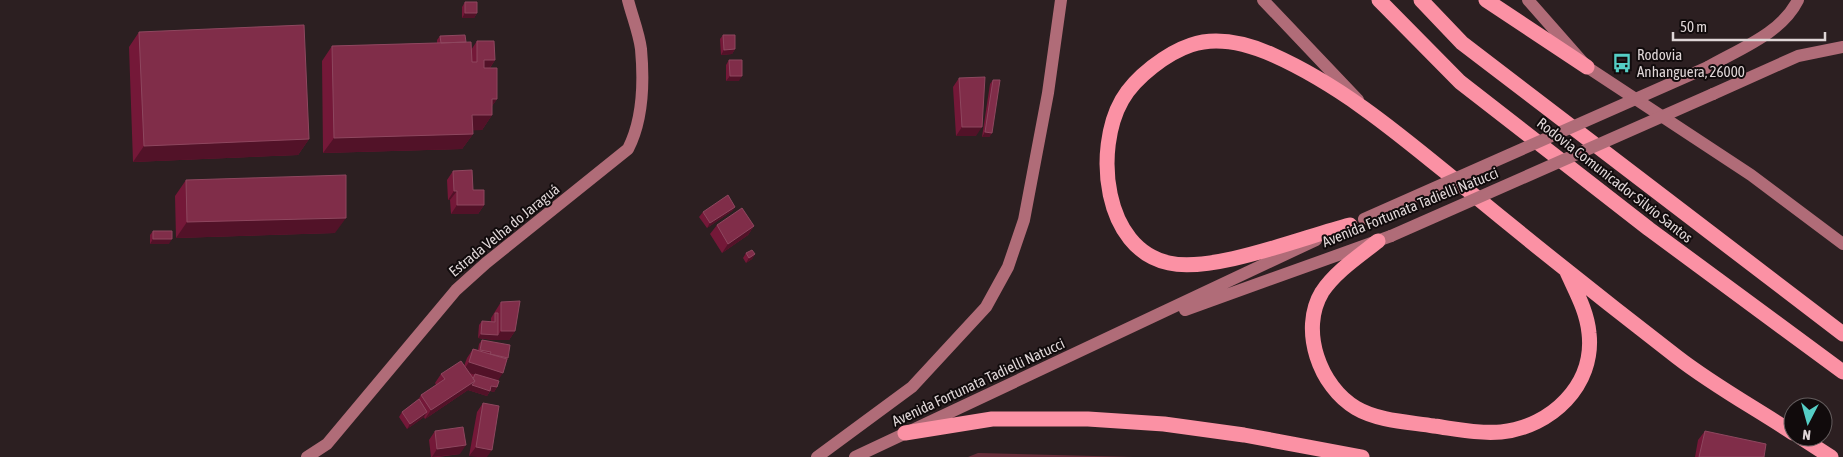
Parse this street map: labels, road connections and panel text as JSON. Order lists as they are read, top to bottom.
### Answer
{
  "streets": {
    "highway": ["Rodovia Comunicador Silvio Santos"],
    "main road": ["Avenida Fortunata Tadielli Natucci", "Estrada Velha do Jaraguá"]
  },
  "places": {
    "bus stop": ["Rodovia Anhanguera, 26000"]
  },
  "scale_bar": "50 m",
  "north": "bottom"
}
